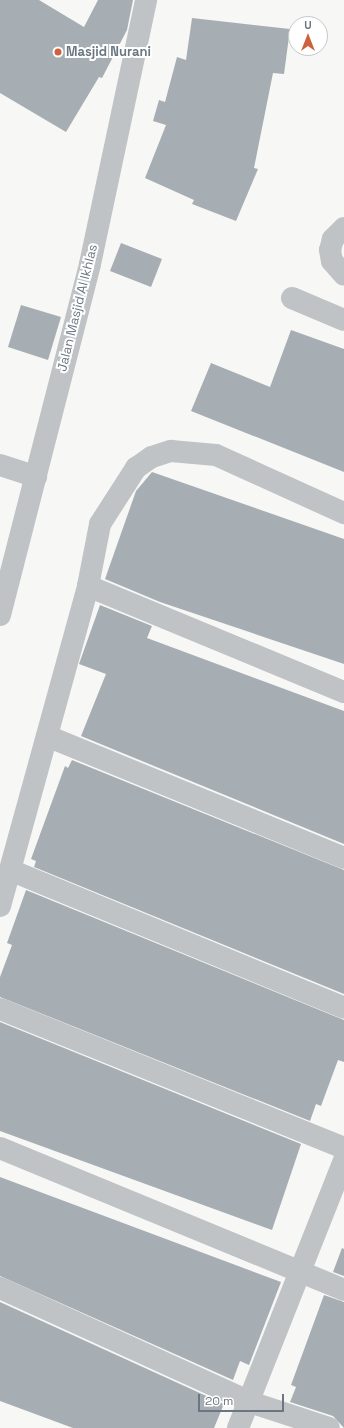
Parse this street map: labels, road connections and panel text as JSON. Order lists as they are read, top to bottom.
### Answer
{
  "streets": {
    "street": ["Jalan Masjid Al Ikhlas"]
  },
  "places": ["Masjid Nurani"],
  "scale_bar": "20 m",
  "north": "top"
}
